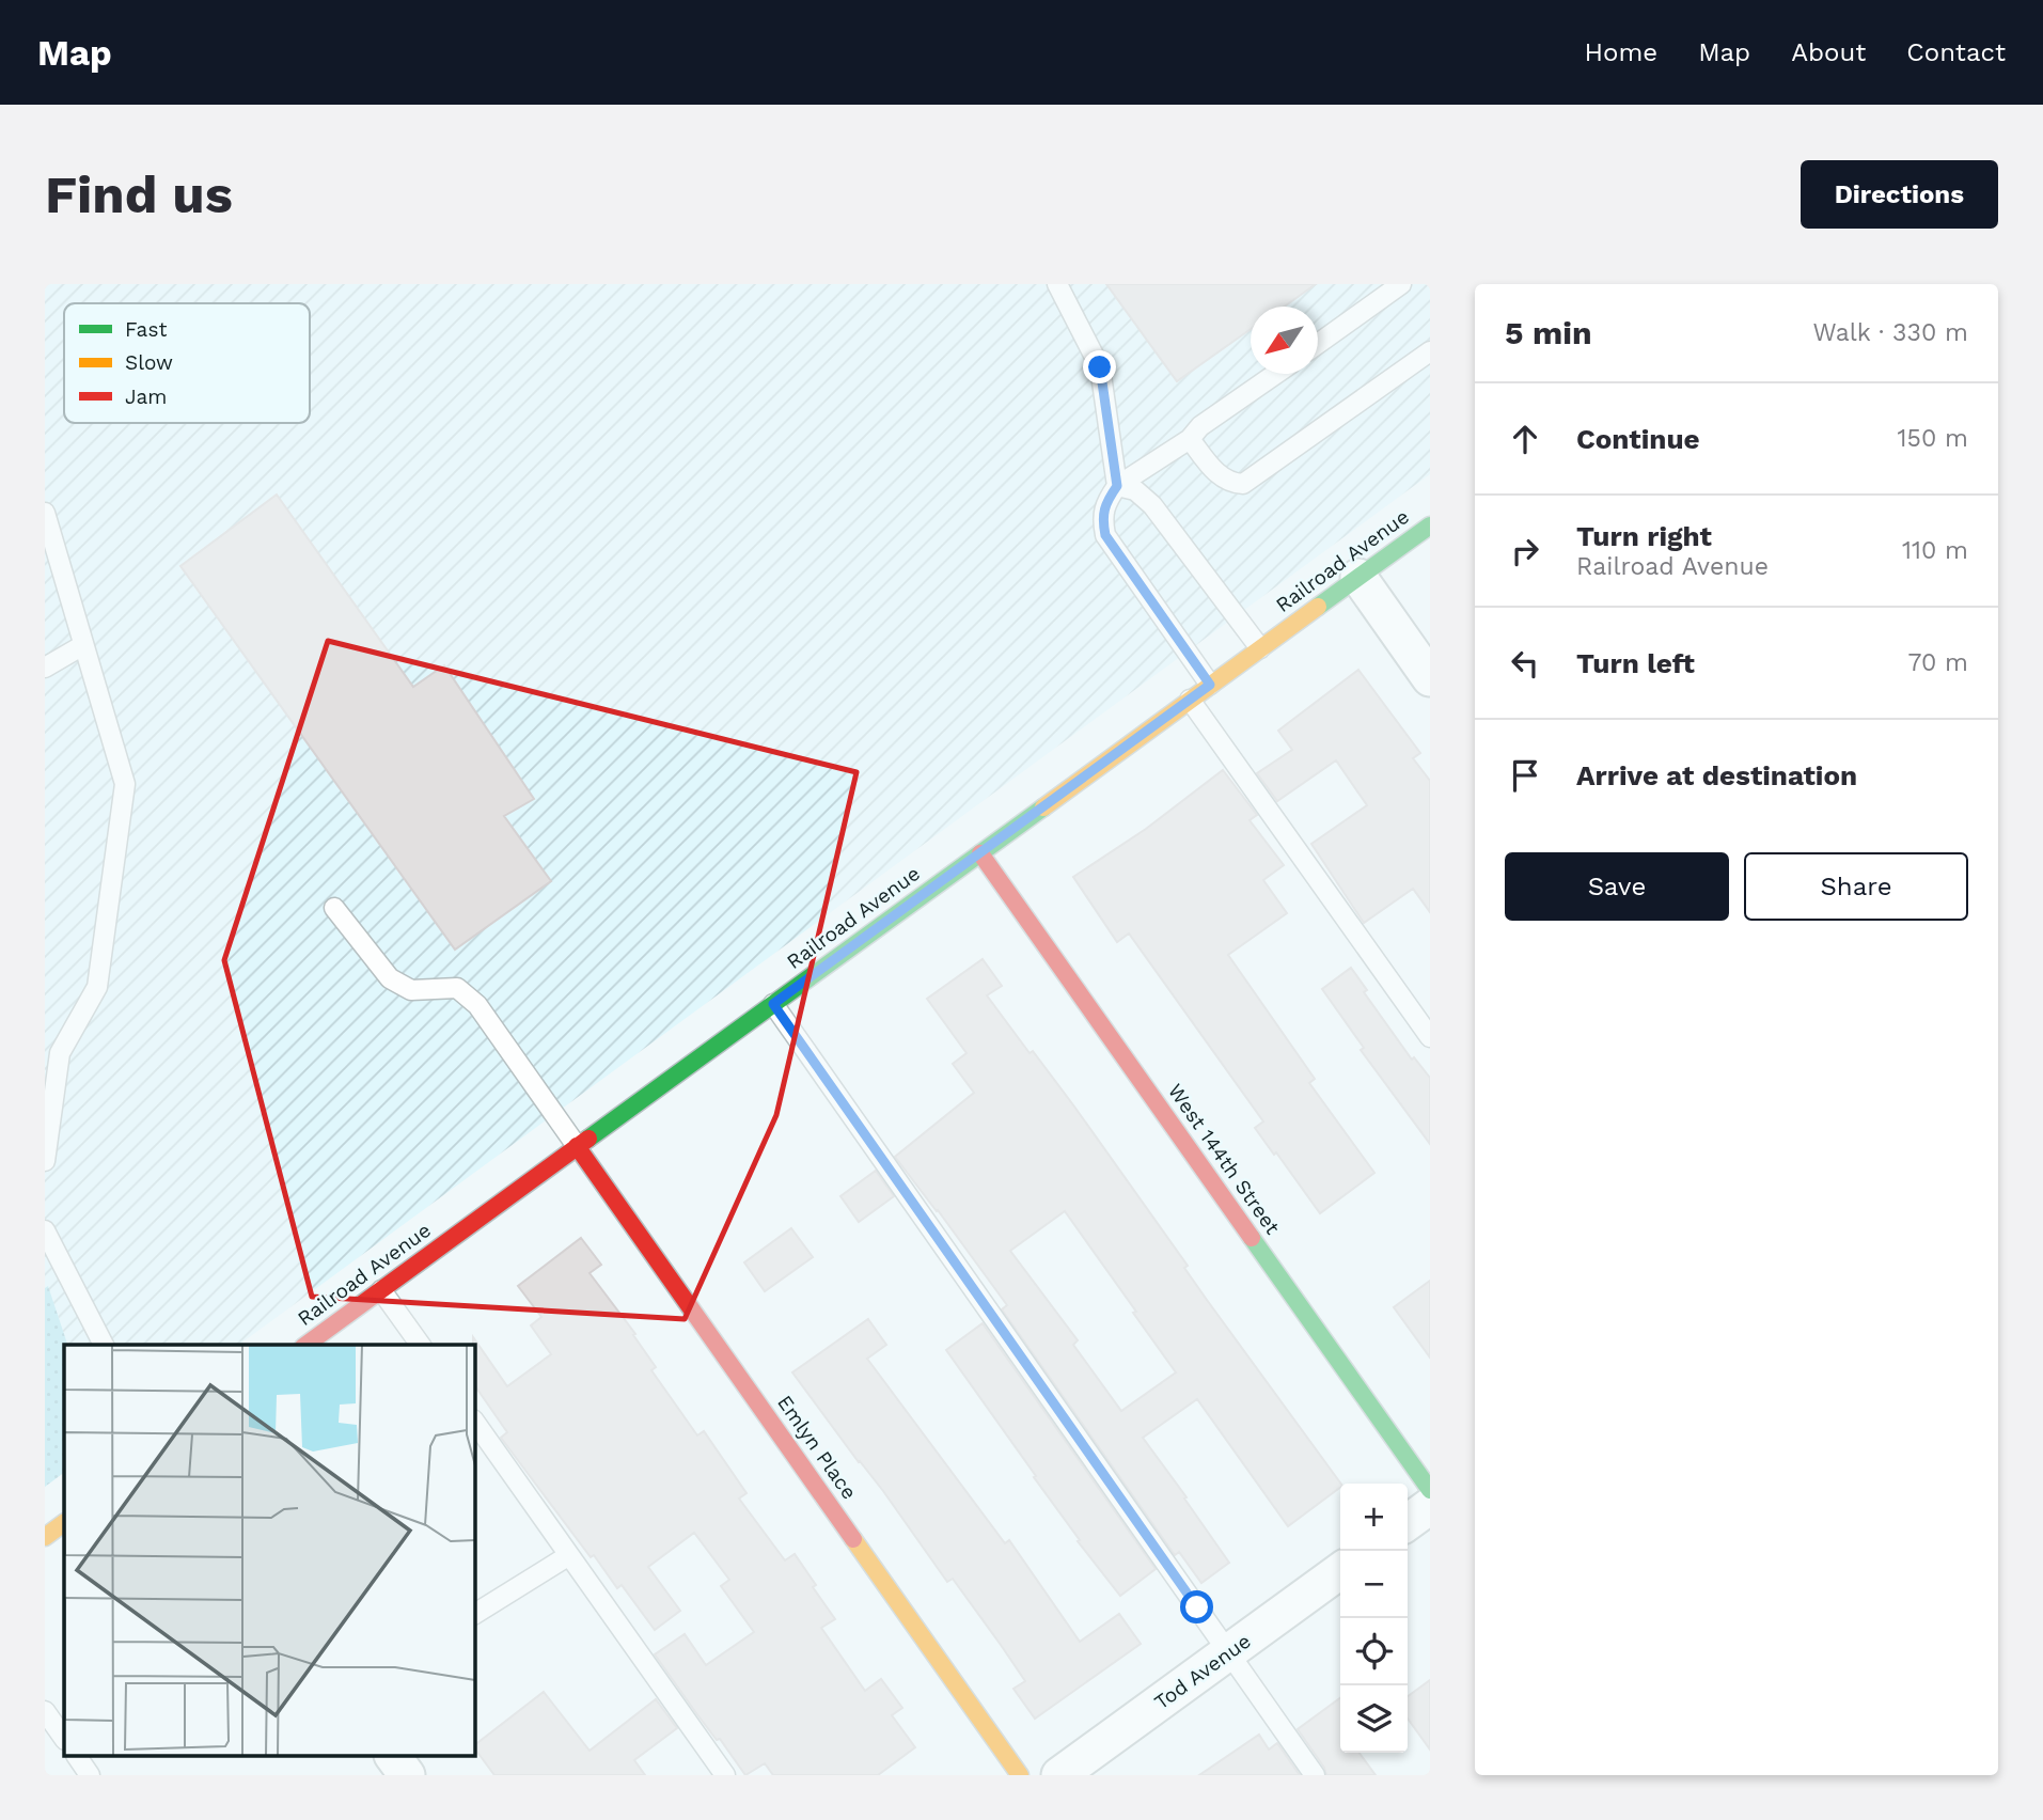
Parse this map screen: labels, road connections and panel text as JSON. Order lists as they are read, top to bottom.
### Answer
{
  "streets": {
    "street": [
      "Railroad Avenue",
      "West 144th Street",
      "Emlyn Place",
      "Tod Avenue"
    ]
  },
  "crossings": [
    ["Railroad Avenue", "West 144th Street"],
    ["Railroad Avenue", "Emlyn Place"]
  ],
  "legend": ["Fast", "Slow", "Jam"],
  "north": "bottom left",
  "page": {
    "header": "Map",
    "nav": [
      "Home",
      "Map",
      "About",
      "Contact"
    ],
    "buttons": [
      "Directions",
      ["Save", "Share"]
    ],
    "title": "Find us",
    "heading": ["5 min", "Walk · 330 m"],
    "list": [
      ["Continue", "150 m"],
      ["Turn right", "Railroad Avenue", "110 m"],
      ["Turn left", "70 m"],
      "Arrive at destination"
    ],
    "map_buttons": ["+", "−"]
  }
}
